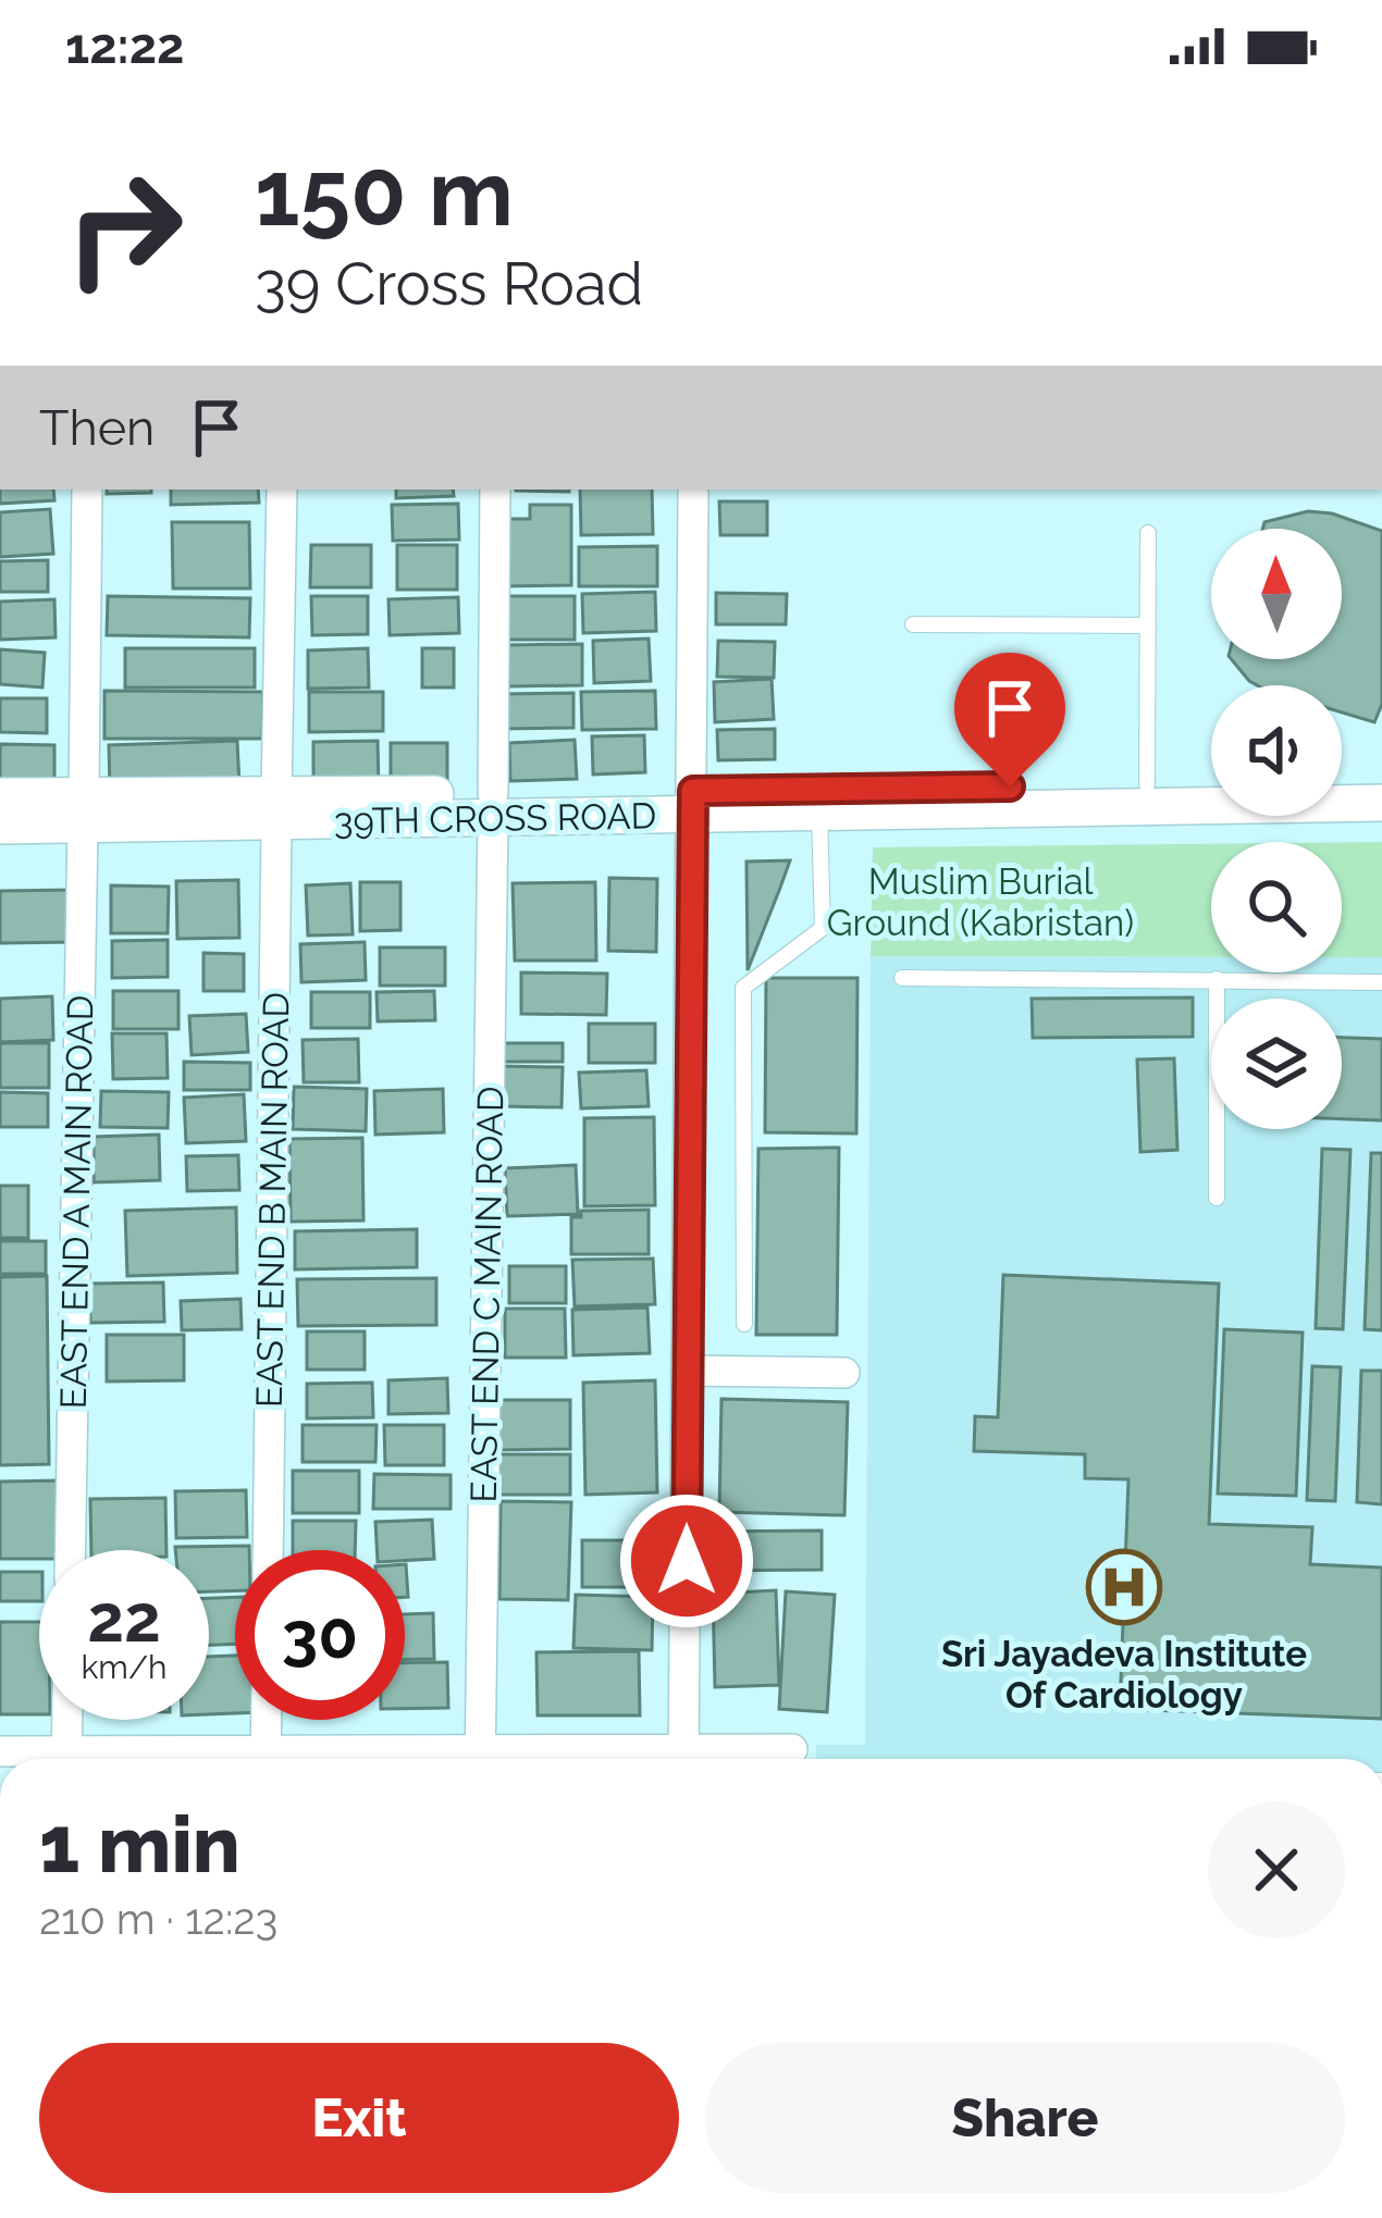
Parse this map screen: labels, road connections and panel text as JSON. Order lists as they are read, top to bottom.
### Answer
{
  "streets": {
    "street": [
      "39TH CROSS ROAD",
      "EAST END B MAIN ROAD",
      "EAST END A MAIN ROAD",
      "EAST END C MAIN ROAD"
    ]
  },
  "parks": ["Muslim Burial Ground (Kabristan)"],
  "places": {
    "hospital": ["Sri Jayadeva Institute Of Cardiology"]
  },
  "north": "top",
  "page": {
    "status": "12:22",
    "turn": ["150 m", "39 Cross Road"],
    "then": "Then",
    "speed": "22 km/h",
    "limit": "30",
    "heading": ["1 min", "210 m · 12:23"],
    "buttons": ["Exit", "Share"]
  }
}
